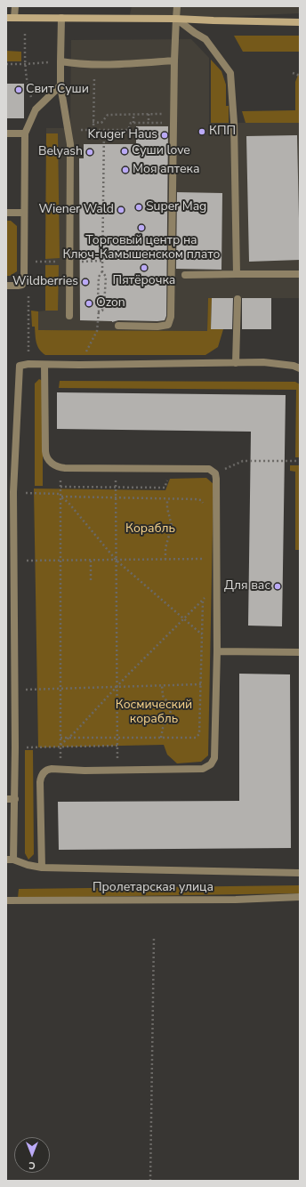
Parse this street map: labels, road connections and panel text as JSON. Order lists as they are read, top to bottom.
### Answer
{
  "streets": {
    "street": ["Пролетарская улица"]
  },
  "parks": ["Корабль", "Космический корабль"],
  "places": [
    "Свит Суши",
    "КПП",
    "Kruger Haus",
    "Суши love",
    "Belyash",
    "Моя аптека",
    "Super Mag",
    "Wiener Wald",
    "Торговый центр на Ключ-Камышенском плато",
    "Пятёрочка",
    "Wildberries",
    "Ozon",
    "Для вас"
  ],
  "north": "bottom"
}
